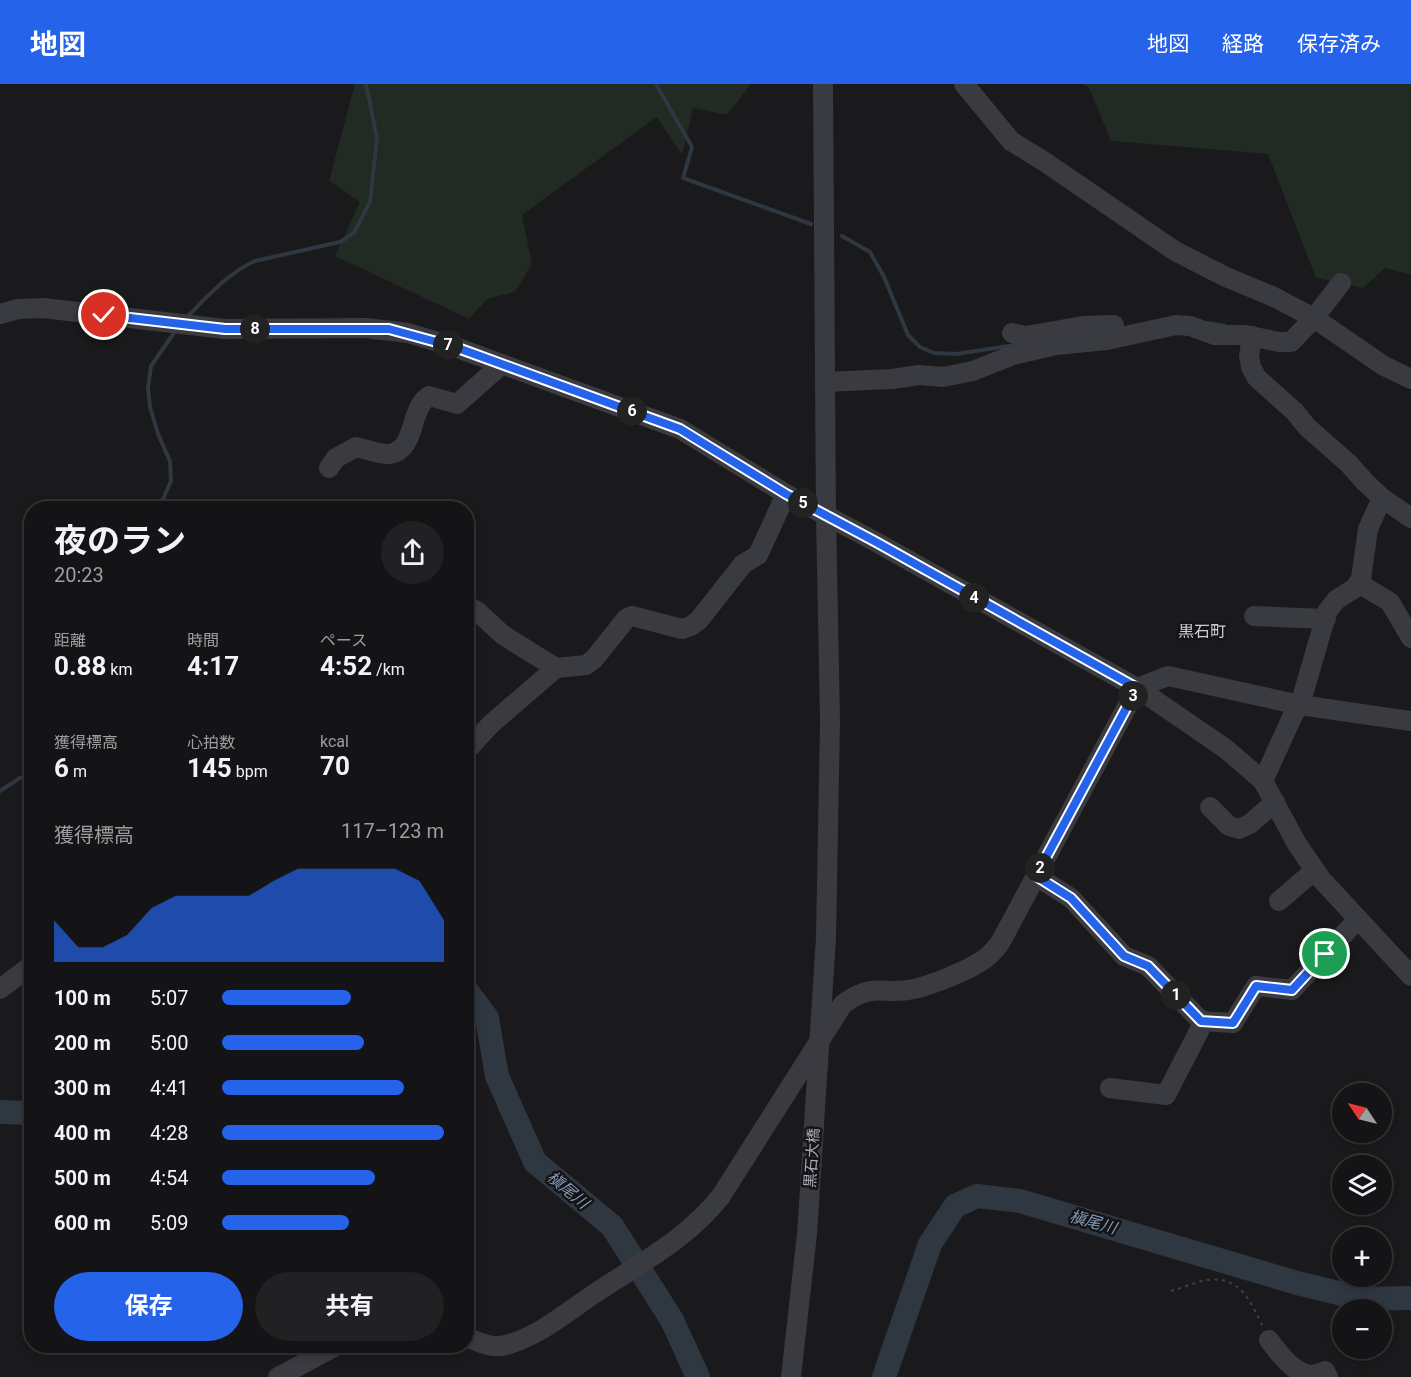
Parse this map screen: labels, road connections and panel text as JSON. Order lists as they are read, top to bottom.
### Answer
{
  "streets": {
    "street": ["黒石大橋"]
  },
  "districts": ["黒石町"],
  "water": ["槇尾川"],
  "north": "top left",
  "page": {
    "header": "地図",
    "nav": ["地図", "経路", "保存済み"],
    "pins": [
      "8",
      "7",
      "6",
      "5",
      "4",
      "3",
      "2",
      "1"
    ],
    "heading": ["夜のラン", "20:23"],
    "stats": [
      ["距離", "0.88 km"],
      ["時間", "4:17"],
      ["ペース", "4:52 /km"],
      ["獲得標高", "6 m"],
      ["心拍数", "145 bpm"],
      ["kcal", "70"]
    ],
    "chart": ["獲得標高", "117–123 m"],
    "list": [
      {
        "name": "100 m",
        "note": "5:07"
      },
      {
        "name": "200 m",
        "note": "5:00"
      },
      {
        "name": "300 m",
        "note": "4:41"
      },
      {
        "name": "400 m",
        "note": "4:28"
      },
      {
        "name": "500 m",
        "note": "4:54"
      },
      {
        "name": "600 m",
        "note": "5:09"
      }
    ],
    "map_buttons": ["+", "−"],
    "buttons": ["保存", "共有"]
  }
}
